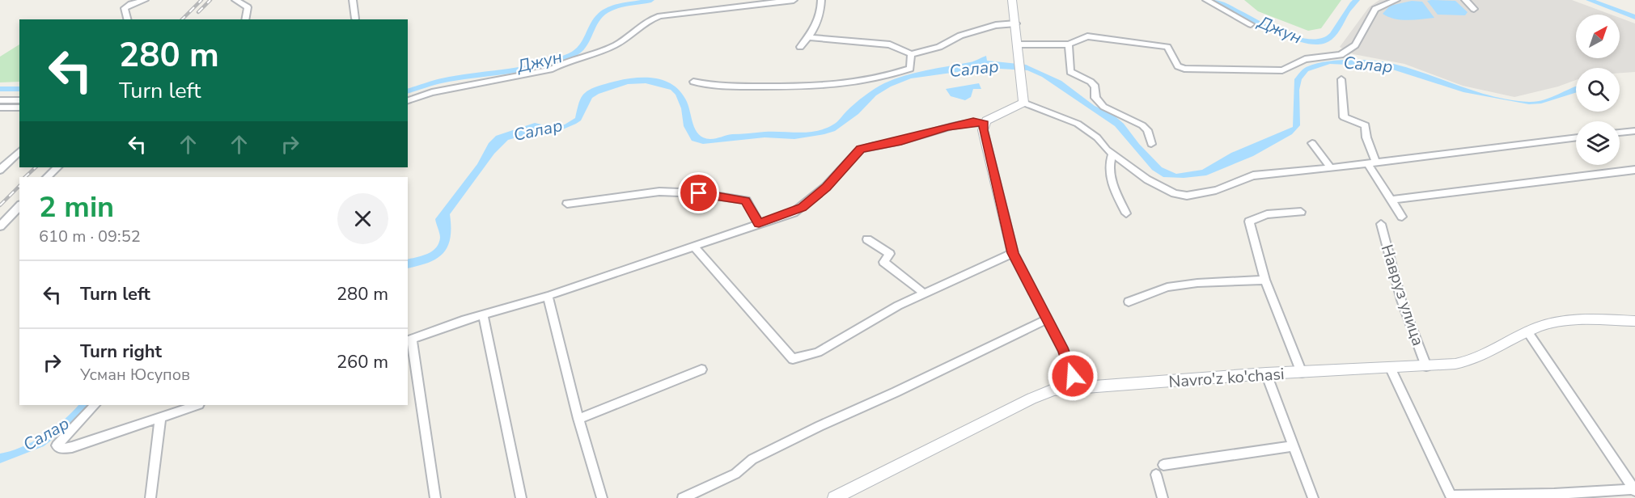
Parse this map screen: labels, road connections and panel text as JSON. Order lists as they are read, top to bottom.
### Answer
{
  "streets": {
    "street": ["Навруз улица", "Navro'z ko'chasi"]
  },
  "crossings": [
    ["Навруз улица", "Navro'z ko'chasi"]
  ],
  "water": ["Джун", "Салар"],
  "north": "top right",
  "page": {
    "turn": ["280 m", "Turn left"],
    "heading": ["2 min", "610 m · 09:52"],
    "list": [
      {
        "name": "Turn left",
        "value": "280 m"
      },
      {
        "name": "Turn right",
        "note": "Усман Юсупов",
        "value": "260 m"
      }
    ]
  }
}
